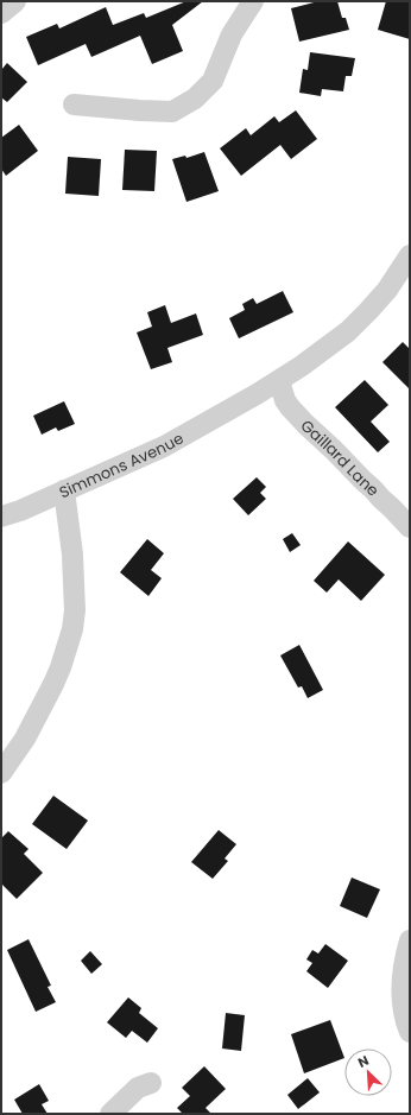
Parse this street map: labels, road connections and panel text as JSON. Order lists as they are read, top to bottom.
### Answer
{
  "streets": {
    "street": ["Gaillard Lane", "Simmons Avenue"]
  },
  "crossings": [
    ["Gaillard Lane", "Simmons Avenue"]
  ],
  "north": "top left"
}
